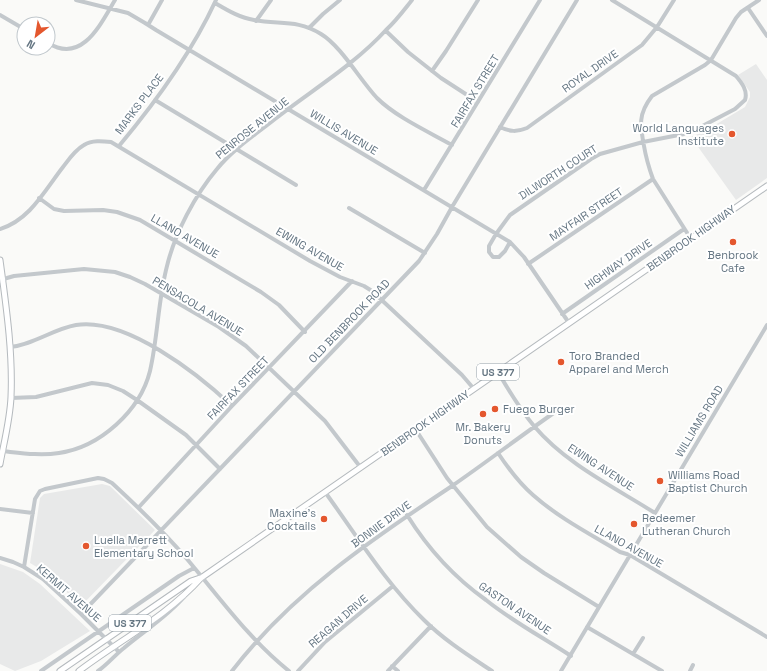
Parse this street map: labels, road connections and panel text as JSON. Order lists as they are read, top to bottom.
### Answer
{
  "streets": {
    "main road": ["BENBROOK HIGHWAY", "US 377"],
    "street": [
      "ROYAL DRIVE",
      "FAIRFAX STREET",
      "MARKS PLACE",
      "PENROSE AVENUE",
      "WILLIS AVENUE",
      "DILWORTH COURT",
      "MAYFAIR STREET",
      "LLANO AVENUE",
      "EWING AVENUE",
      "HIGHWAY DRIVE",
      "PENSACOLA AVENUE",
      "OLD BENBROOK ROAD",
      "WILLIAMS ROAD",
      "BONNIE DRIVE",
      "KERMIT AVENUE",
      "GASTON AVENUE",
      "REAGAN DRIVE"
    ]
  },
  "crossings": [
    ["ROYAL DRIVE", "OLD BENBROOK ROAD"],
    ["FAIRFAX STREET", "WILLIS AVENUE"],
    ["FAIRFAX STREET", "LLANO AVENUE"],
    ["FAIRFAX STREET", "EWING AVENUE"],
    ["FAIRFAX STREET", "PENSACOLA AVENUE"],
    ["MARKS PLACE", "WILLIS AVENUE"],
    ["MARKS PLACE", "LLANO AVENUE"],
    ["MARKS PLACE", "EWING AVENUE"],
    ["PENROSE AVENUE", "WILLIS AVENUE"],
    ["PENROSE AVENUE", "LLANO AVENUE"],
    ["PENROSE AVENUE", "EWING AVENUE"],
    ["PENROSE AVENUE", "PENSACOLA AVENUE"],
    ["WILLIS AVENUE", "DILWORTH COURT"],
    ["WILLIS AVENUE", "MAYFAIR STREET"],
    ["WILLIS AVENUE", "BENBROOK HIGHWAY"],
    ["WILLIS AVENUE", "HIGHWAY DRIVE"],
    ["WILLIS AVENUE", "OLD BENBROOK ROAD"],
    ["LLANO AVENUE", "WILLIAMS ROAD"],
    ["LLANO AVENUE", "BONNIE DRIVE"],
    ["BENBROOK HIGHWAY", "EWING AVENUE"],
    ["BENBROOK HIGHWAY", "PENSACOLA AVENUE"],
    ["BENBROOK HIGHWAY", "KERMIT AVENUE"],
    ["EWING AVENUE", "OLD BENBROOK ROAD"],
    ["EWING AVENUE", "WILLIAMS ROAD"],
    ["EWING AVENUE", "BONNIE DRIVE"],
    ["PENSACOLA AVENUE", "OLD BENBROOK ROAD"],
    ["OLD BENBROOK ROAD", "KERMIT AVENUE"],
    ["WILLIAMS ROAD", "GASTON AVENUE"],
    ["BONNIE DRIVE", "GASTON AVENUE"]
  ],
  "places": [
    "World Languages Institute",
    "Benbrook Cafe",
    "Toro Branded Apparel and Merch",
    "Fuego Burger",
    "Mr. Bakery Donuts",
    "Williams Road Baptist Church",
    "Maxine's Cocktails",
    "Redeemer Lutheran Church",
    "Luella Merrett Elementary School"
  ],
  "north": "bottom left"
}
